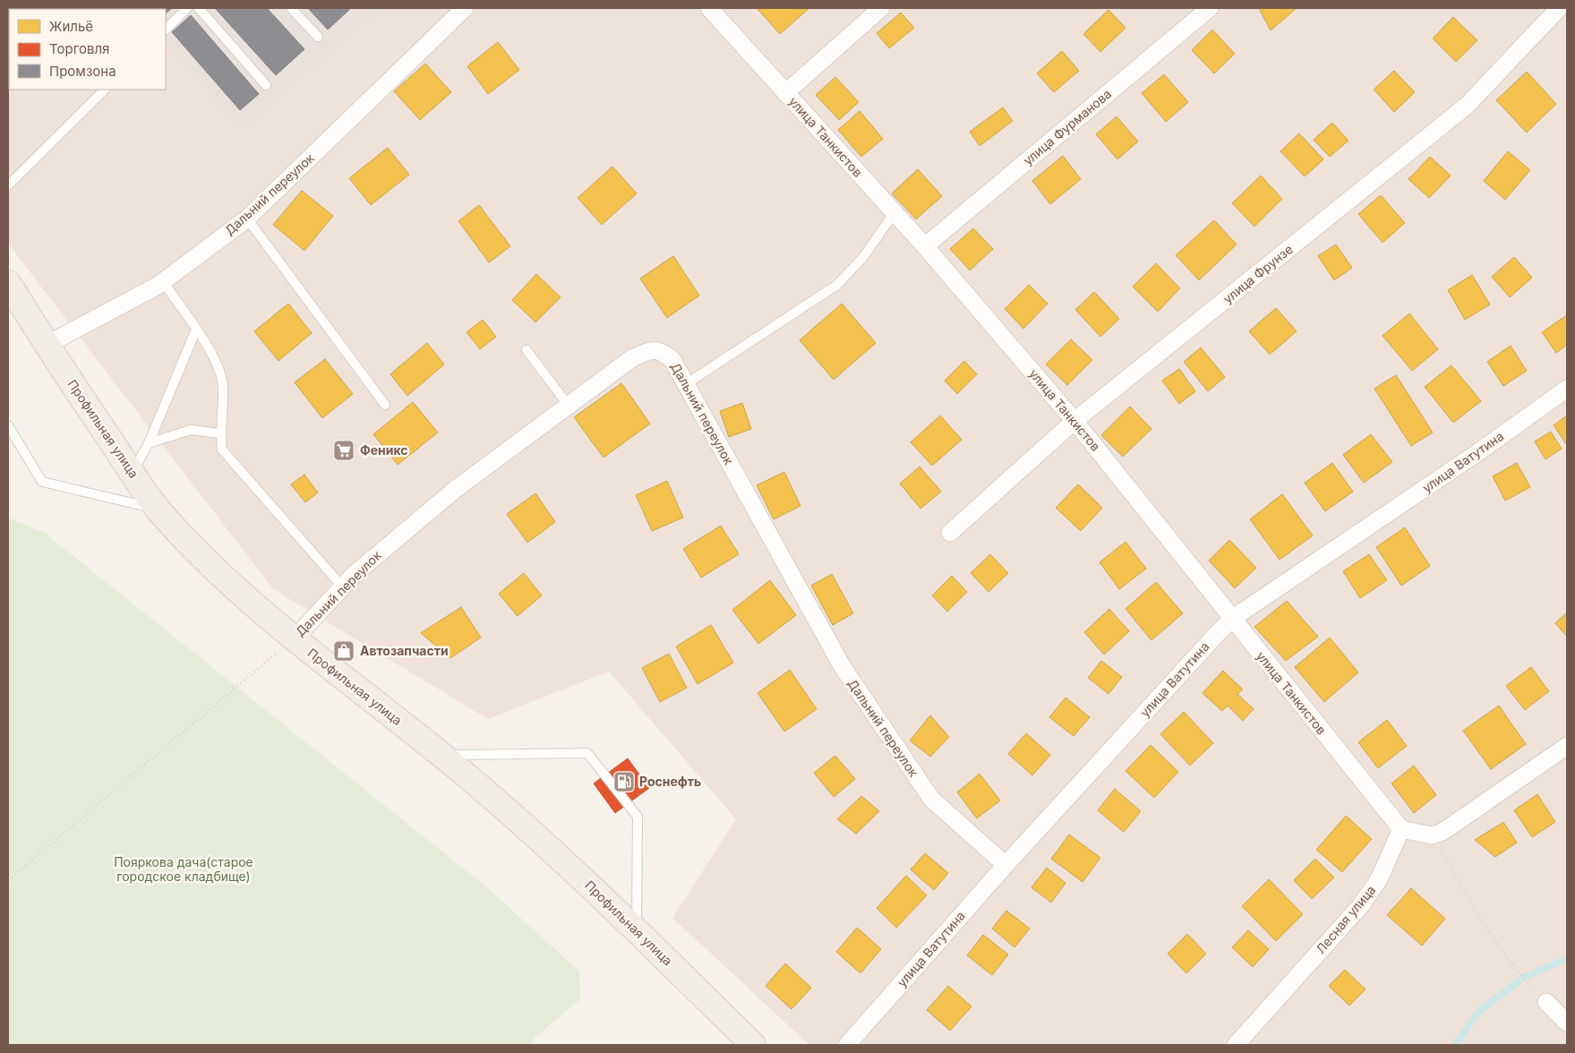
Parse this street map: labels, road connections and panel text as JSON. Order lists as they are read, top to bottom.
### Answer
{
  "streets": {
    "main road": ["Профильная улица"],
    "street": [
      "улица Фурманова",
      "улица Танкистов",
      "Дальний переулок",
      "улица Фрунзе",
      "улица Ватутина",
      "Лесная улица"
    ]
  },
  "crossings": [
    ["улица Фурманова", "улица Танкистов"],
    ["улица Танкистов", "улица Фрунзе"],
    ["улица Танкистов", "улица Ватутина"],
    ["улица Танкистов", "Лесная улица"],
    ["Дальний переулок", "Профильная улица"],
    ["Дальний переулок", "улица Ватутина"]
  ],
  "parks": ["Пояркова дача(старое городское кладбище)"],
  "places": {
    "supermarket": ["Феникс"],
    "shop": ["Автозапчасти"],
    "fuel station": ["Роснефть"]
  },
  "legend": ["Жильё", "Торговля", "Промзона"]
}
